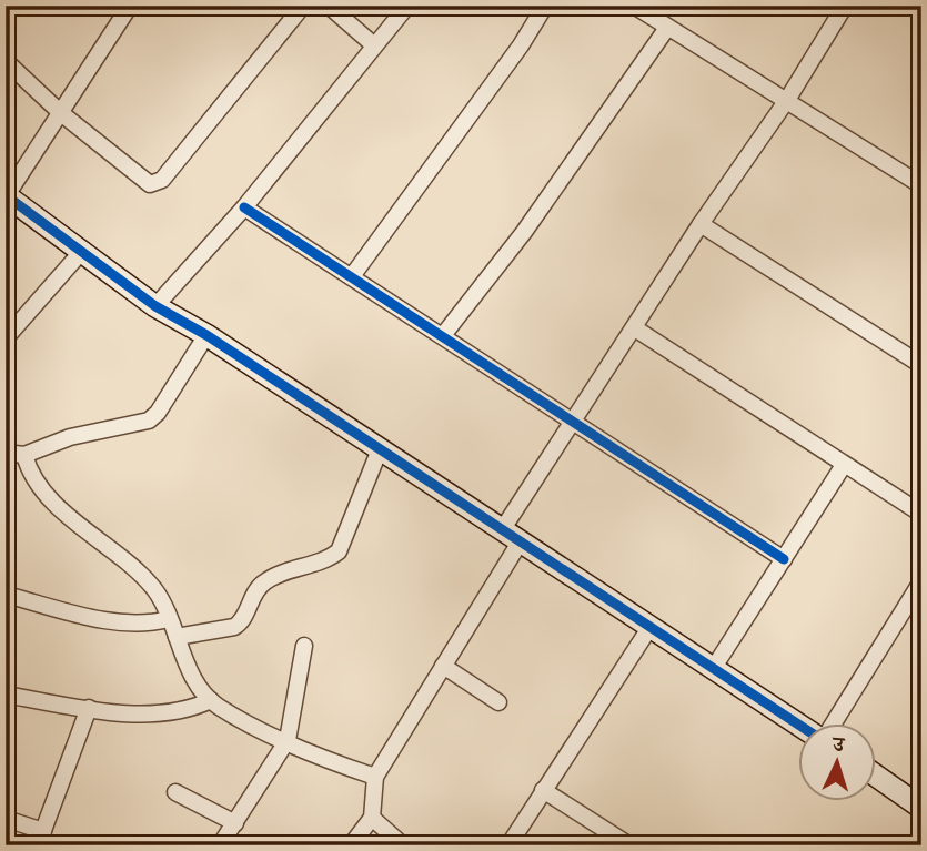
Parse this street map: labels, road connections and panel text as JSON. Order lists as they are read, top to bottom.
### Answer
{
  "north": "top"
}
